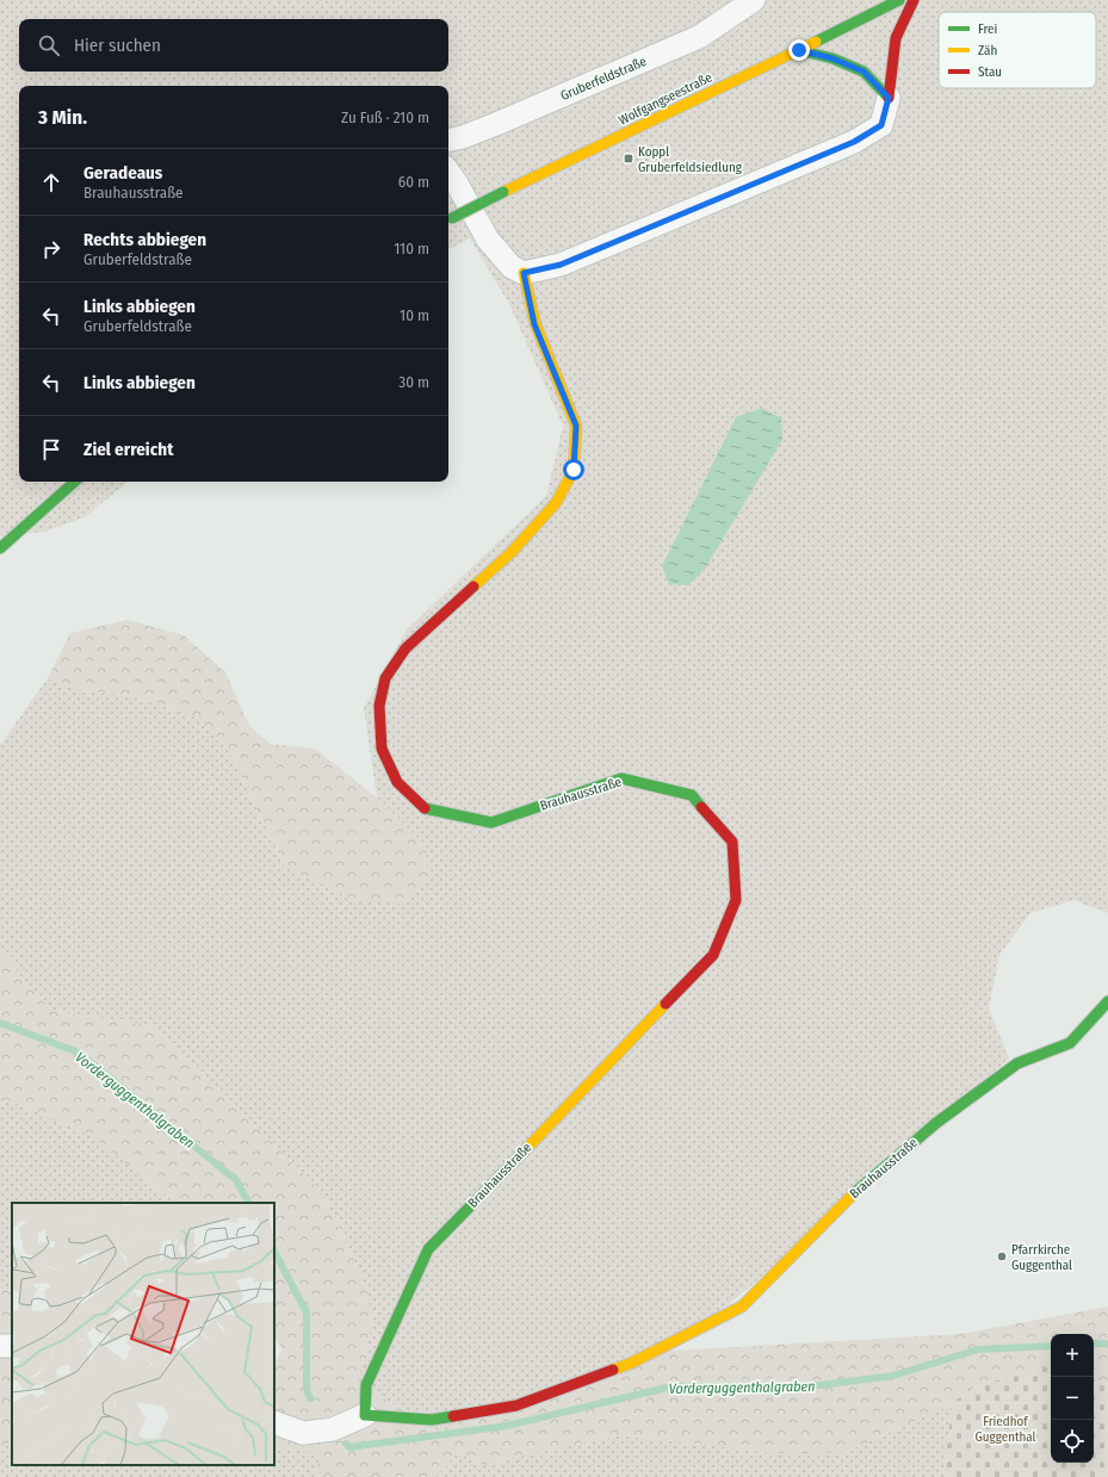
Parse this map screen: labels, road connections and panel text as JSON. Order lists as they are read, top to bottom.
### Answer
{
  "streets": {
    "street": ["Gruberfeldstraße", "Wolfgangseestraße", "Brauhausstraße"]
  },
  "water": ["Vorderguggenthalgraben"],
  "parks": ["Friedhof Guggenthal"],
  "places": {
    "transit": ["Koppl Gruberfeldsiedlung"],
    "other": ["Pfarrkirche Guggenthal"]
  },
  "legend": ["Frei", "Zäh", "Stau"],
  "page": {
    "search": "Hier suchen",
    "heading": ["3 Min.", "Zu Fuß · 210 m"],
    "list": [
      ["Geradeaus", "Brauhausstraße", "60 m"],
      ["Rechts abbiegen", "Gruberfeldstraße", "110 m"],
      ["Links abbiegen", "Gruberfeldstraße", "10 m"],
      ["Links abbiegen", "30 m"],
      "Ziel erreicht"
    ],
    "map_buttons": ["+", "−"]
  }
}
